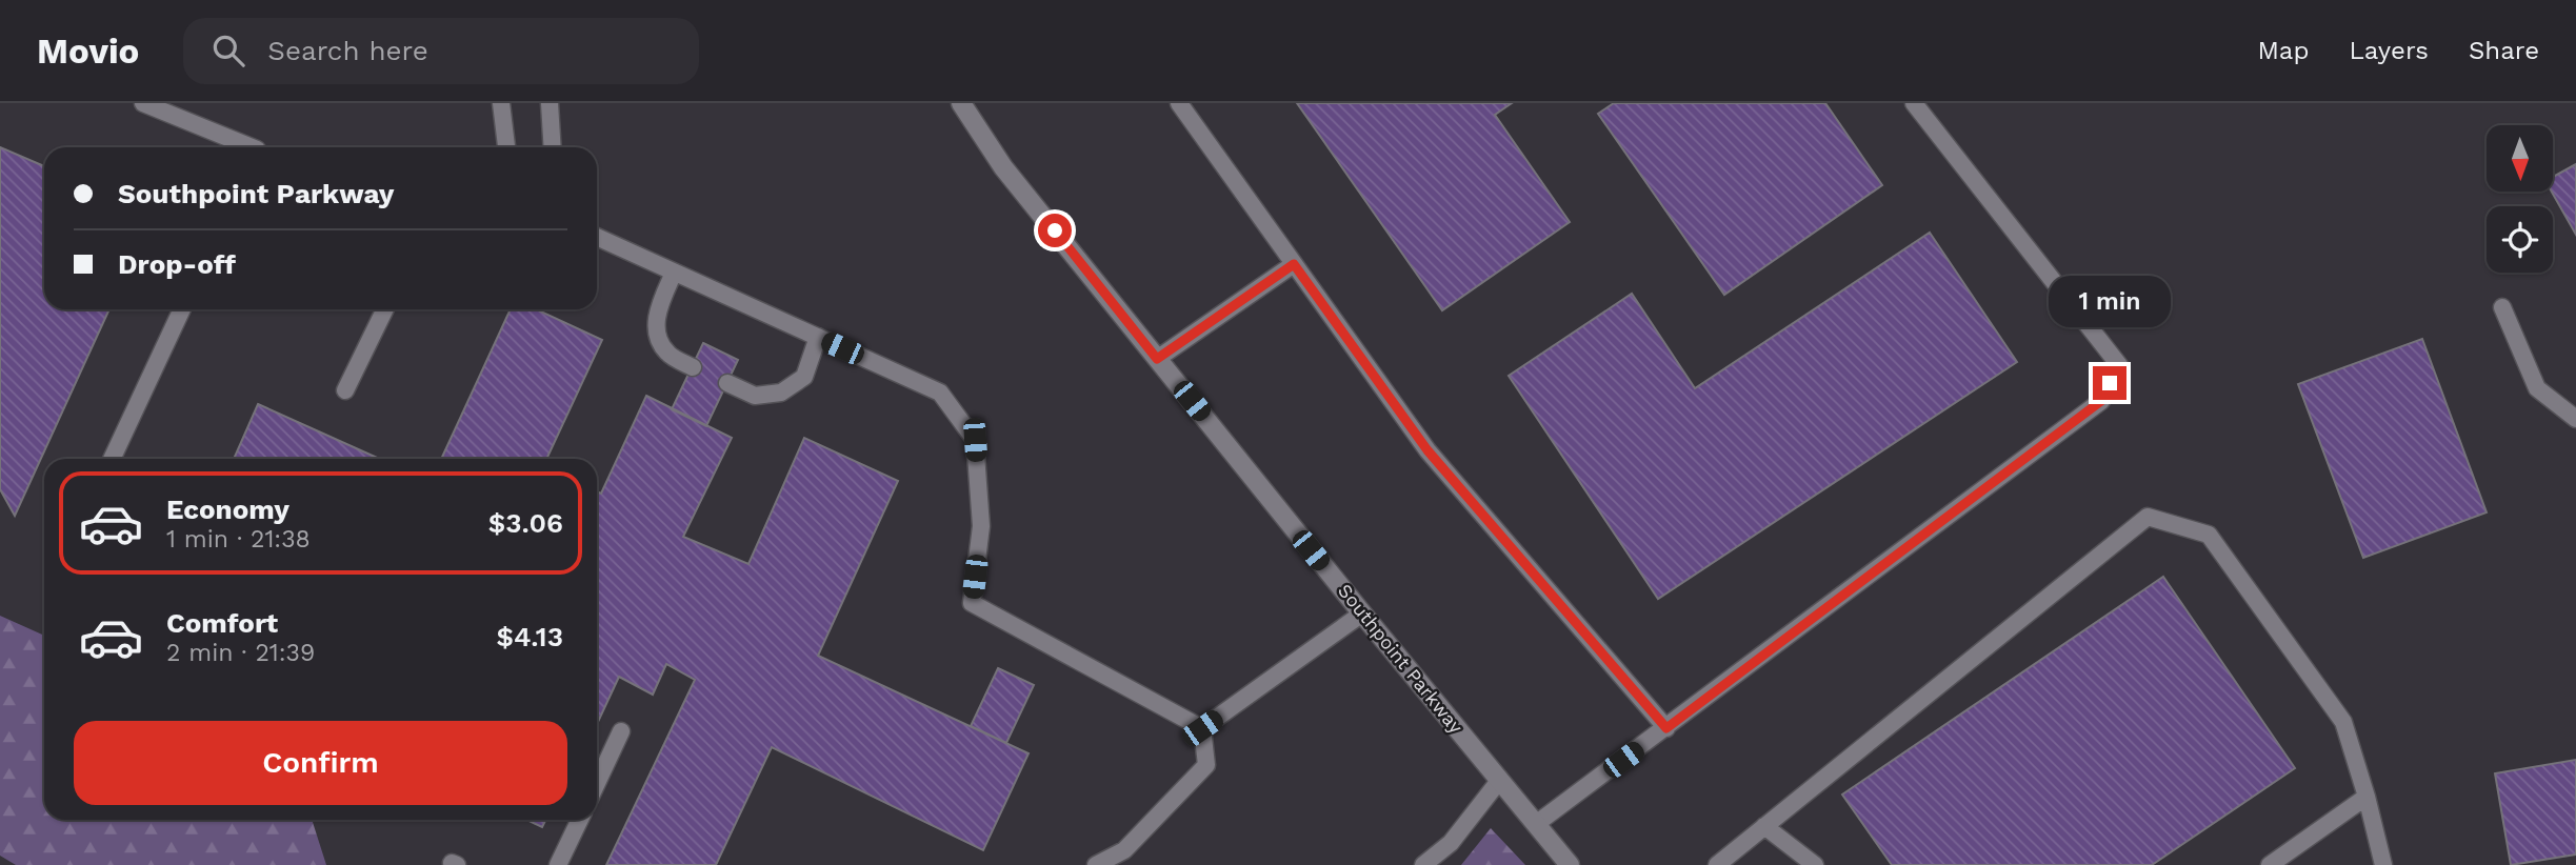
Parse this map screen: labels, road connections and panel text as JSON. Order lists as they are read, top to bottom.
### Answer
{
  "streets": {
    "main road": ["Southpoint Parkway"]
  },
  "north": "bottom",
  "page": {
    "header": "Movio",
    "search": "Search here",
    "nav": ["Map", "Layers", "Share"],
    "banner": ["Southpoint Parkway", "Drop-off"],
    "bubble": "1 min",
    "list": [
      {
        "name": "Economy",
        "note": "1 min · 21:38",
        "value": "$3.06"
      },
      {
        "name": "Comfort",
        "note": "2 min · 21:39",
        "value": "$4.13"
      }
    ],
    "buttons": "Confirm"
  }
}
